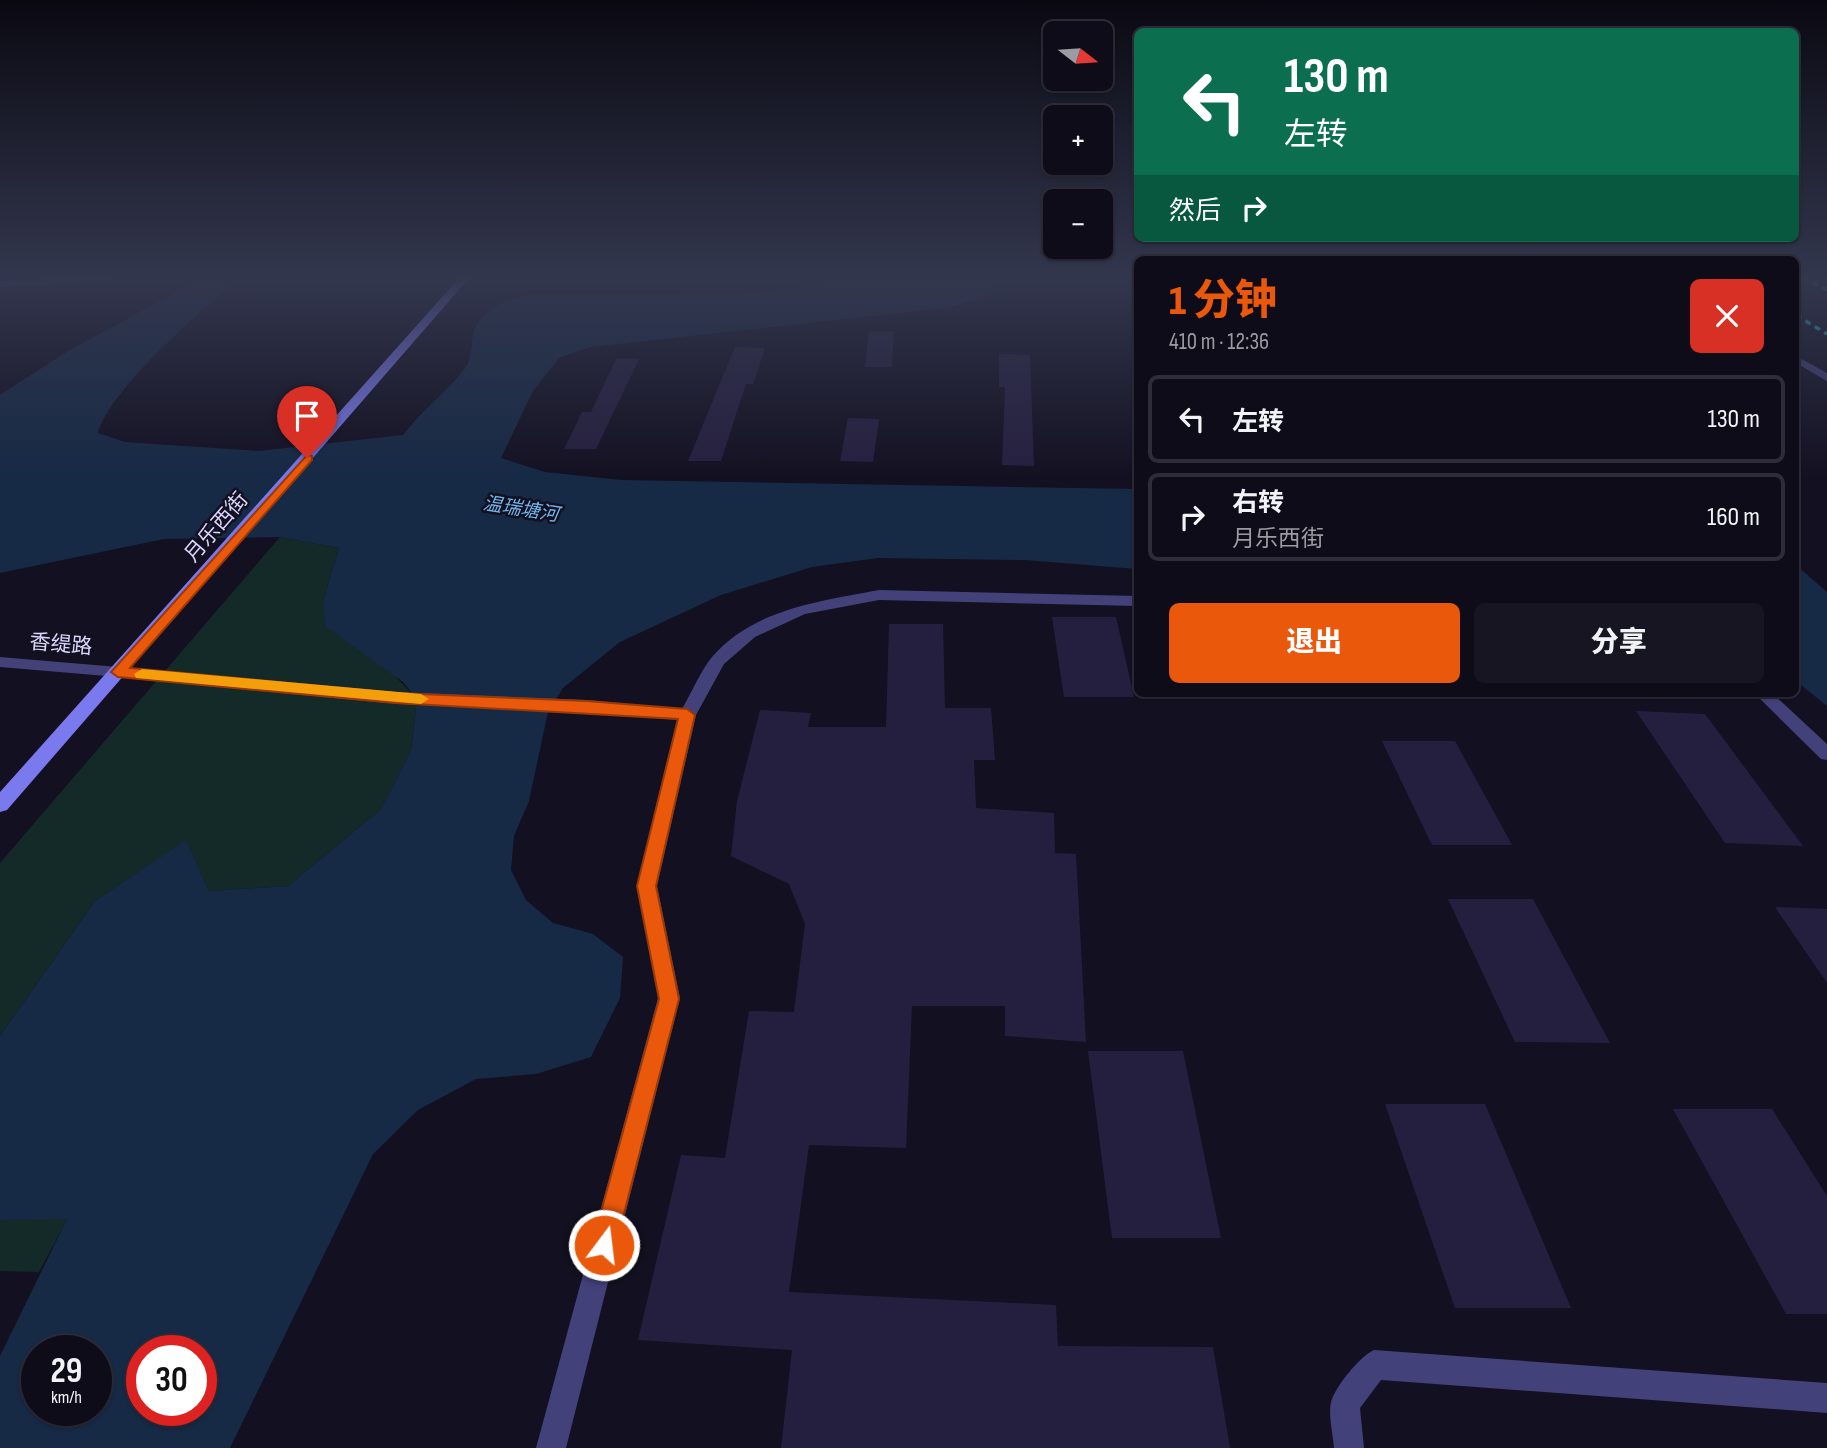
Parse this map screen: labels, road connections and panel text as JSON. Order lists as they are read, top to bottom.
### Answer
{
  "streets": {
    "main road": ["月乐西街"],
    "street": ["香缇路"]
  },
  "crossings": [
    ["月乐西街", "香缇路"]
  ],
  "water": ["温瑞塘河"],
  "north": "right",
  "page": {
    "map_buttons": ["+", "−"],
    "turn": ["130 m", "左转"],
    "then": "然后",
    "heading": ["1 分钟", "410 m · 12:36"],
    "list": [
      {
        "name": "左转",
        "value": "130 m"
      },
      {
        "name": "右转",
        "note": "月乐西街",
        "value": "160 m"
      }
    ],
    "buttons": ["退出", "分享"],
    "speed": "29 km/h",
    "limit": "30"
  }
}
